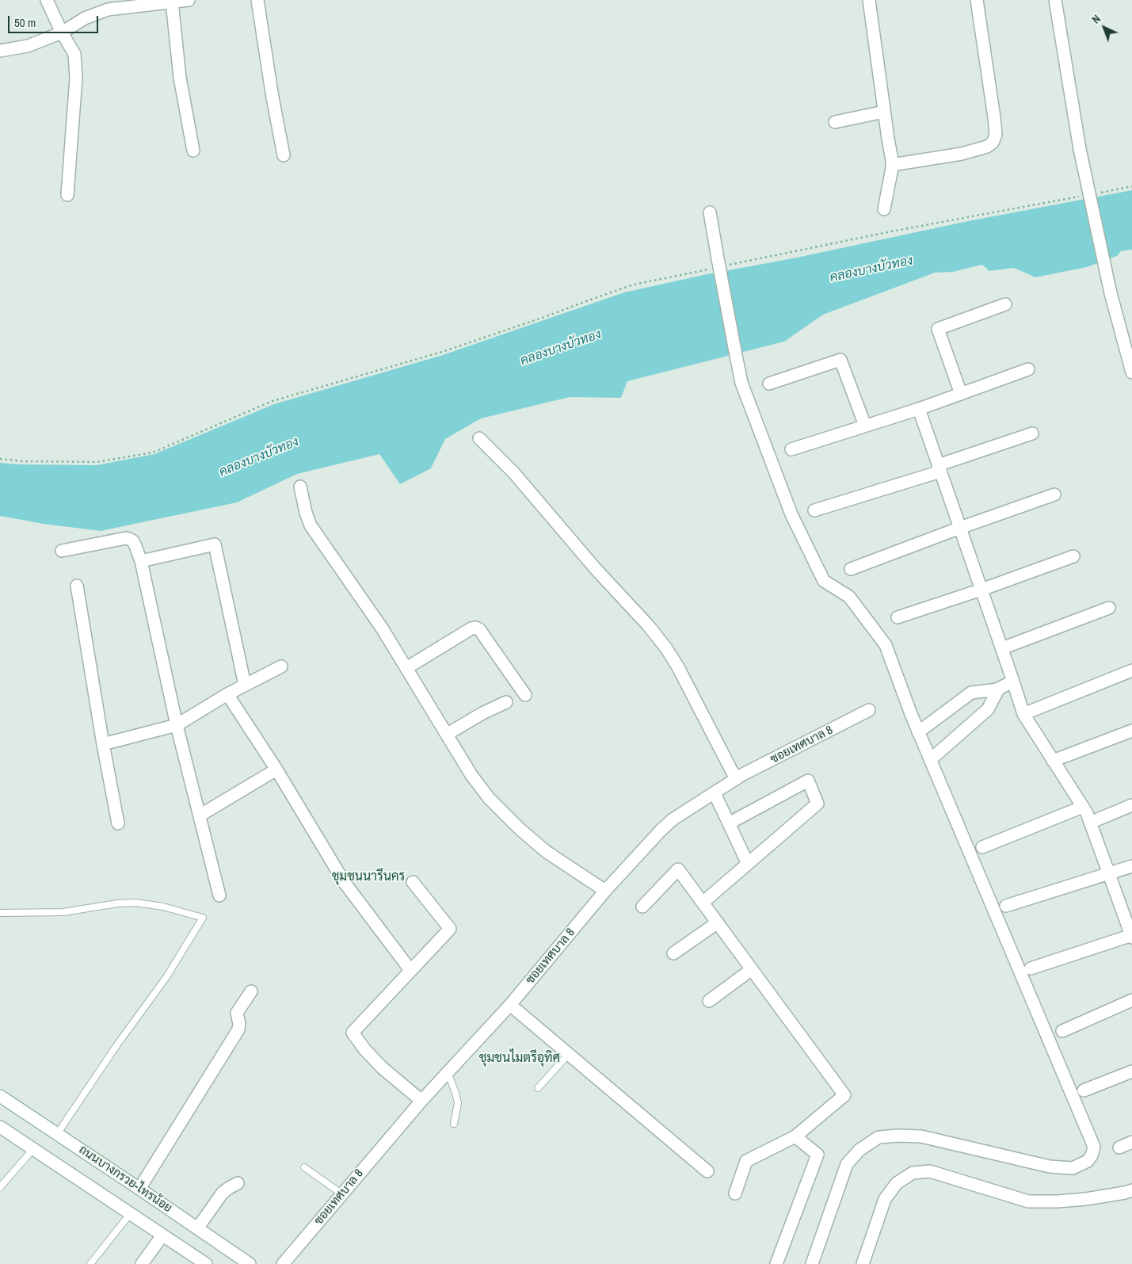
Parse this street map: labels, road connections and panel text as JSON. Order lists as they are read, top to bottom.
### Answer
{
  "streets": {
    "street": ["ซอยเทศบาล 8", "ถนนบางกรวย-ไทรน้อย"]
  },
  "districts": ["ชุมชนนารีนคร", "ชุมชนไมตรีอุทิศ"],
  "water": ["คลองบางบัวทอง"],
  "scale_bar": "50 m",
  "north": "top left"
}
